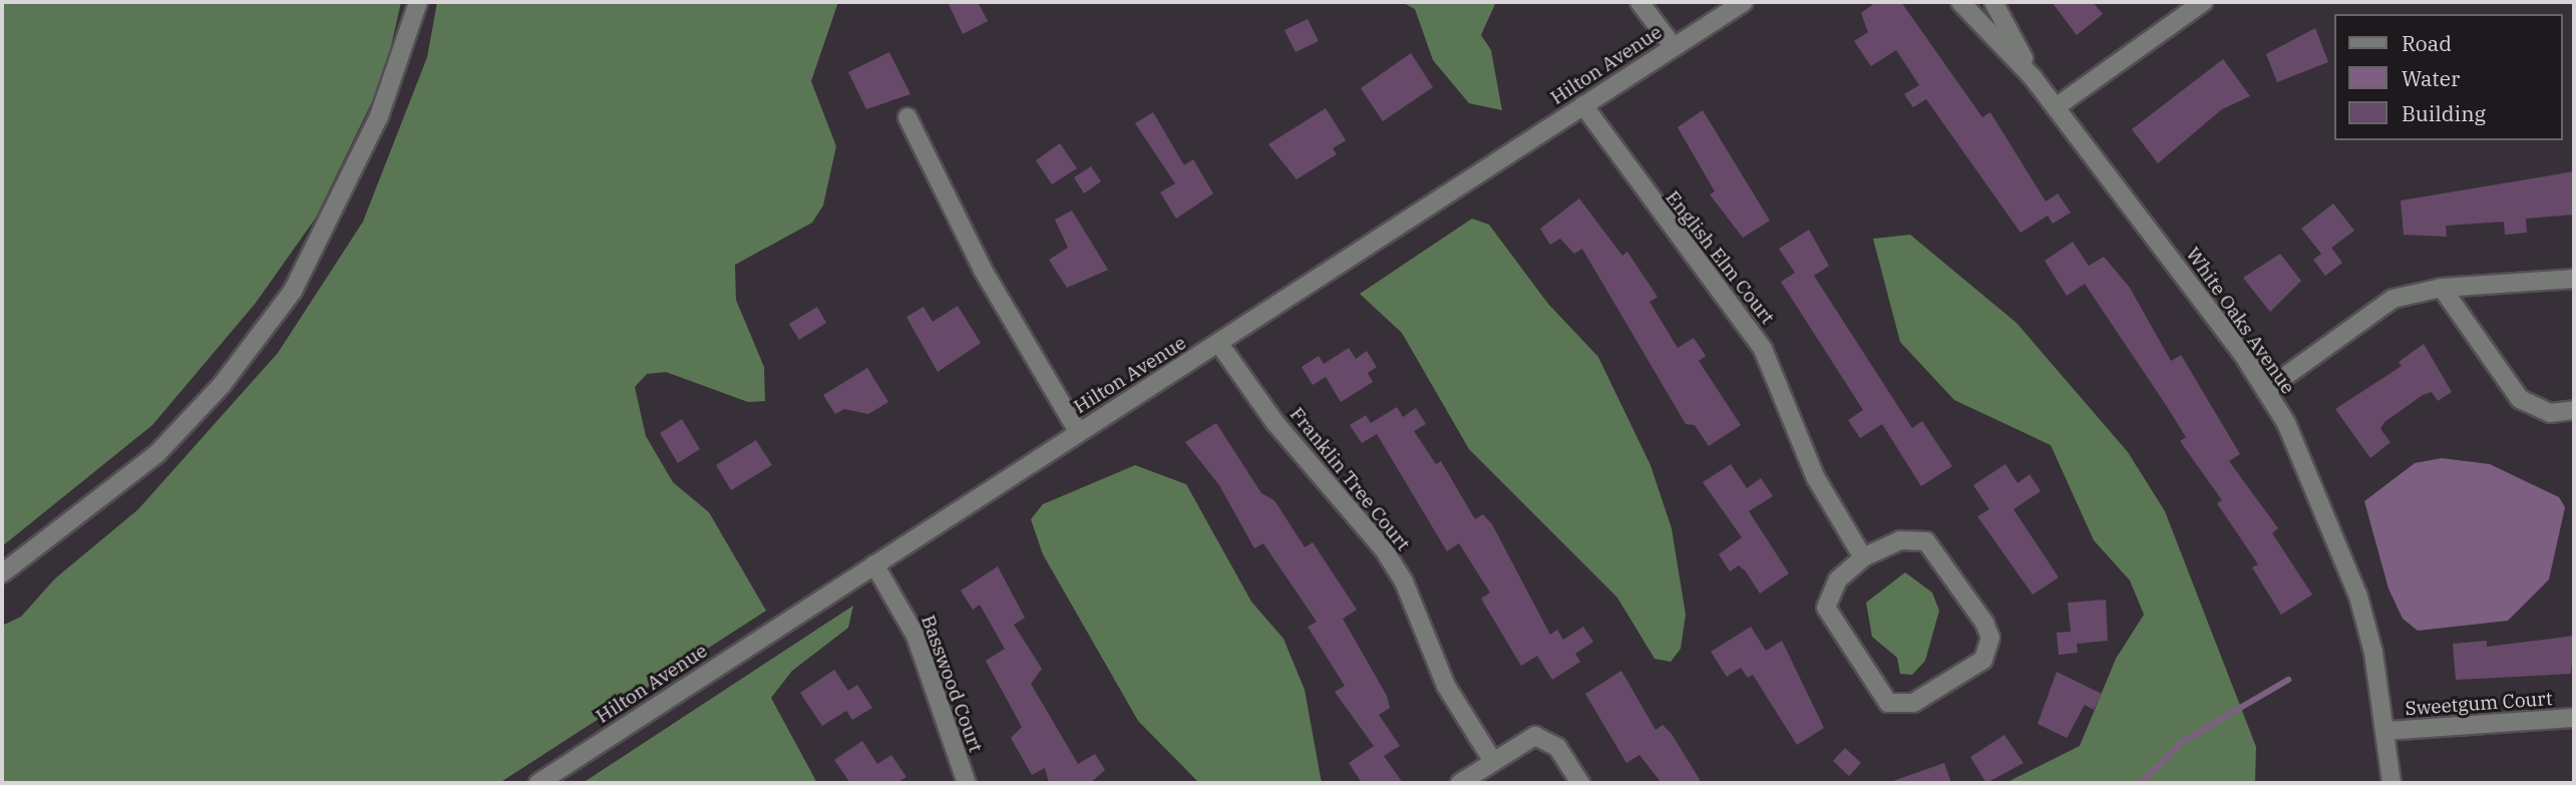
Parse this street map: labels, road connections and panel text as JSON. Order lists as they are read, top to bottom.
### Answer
{
  "streets": {
    "street": [
      "Hilton Avenue",
      "English Elm Court",
      "White Oaks Avenue",
      "Franklin Tree Court",
      "Basswood Court",
      "Sweetgum Court"
    ]
  },
  "crossings": [
    ["Hilton Avenue", "English Elm Court"],
    ["Hilton Avenue", "Franklin Tree Court"],
    ["Hilton Avenue", "Basswood Court"],
    ["White Oaks Avenue", "Sweetgum Court"]
  ],
  "legend": ["Road", "Water", "Building"]
}
